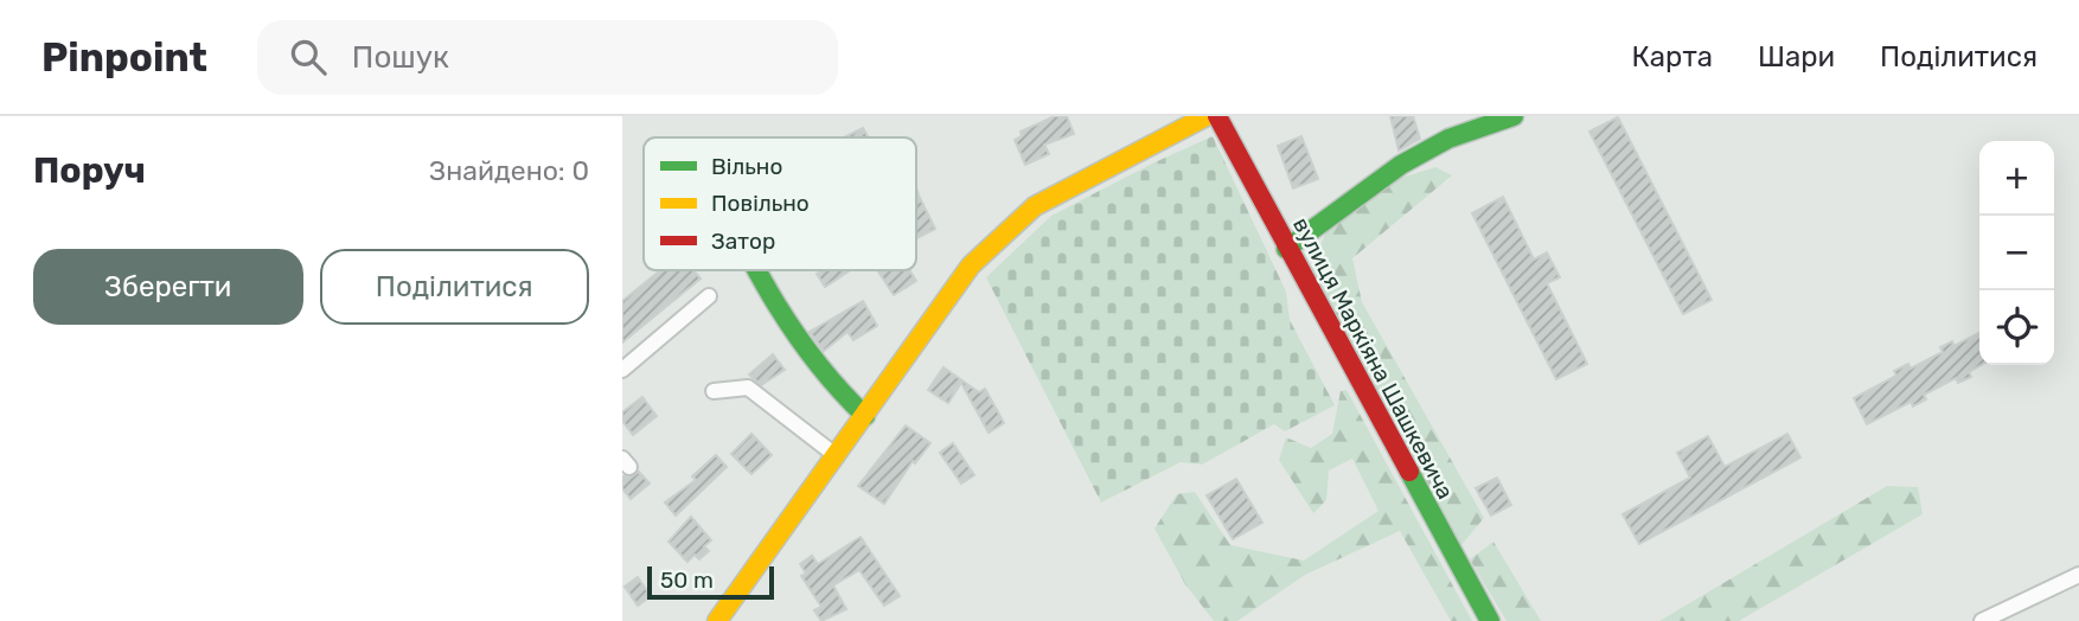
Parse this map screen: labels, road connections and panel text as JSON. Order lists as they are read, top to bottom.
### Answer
{
  "streets": {
    "street": ["вулиця Маркіяна Шашкевича"]
  },
  "legend": ["Вільно", "Повільно", "Затор"],
  "scale_bar": "50 m",
  "page": {
    "header": "Pinpoint",
    "search": "Пошук",
    "nav": ["Карта", "Шари", "Поділитися"],
    "heading": ["Поруч", "Знайдено: 0"],
    "map_buttons": ["+", "−"],
    "buttons": ["Зберегти", "Поділитися"],
    "scale": "50 m"
  }
}
